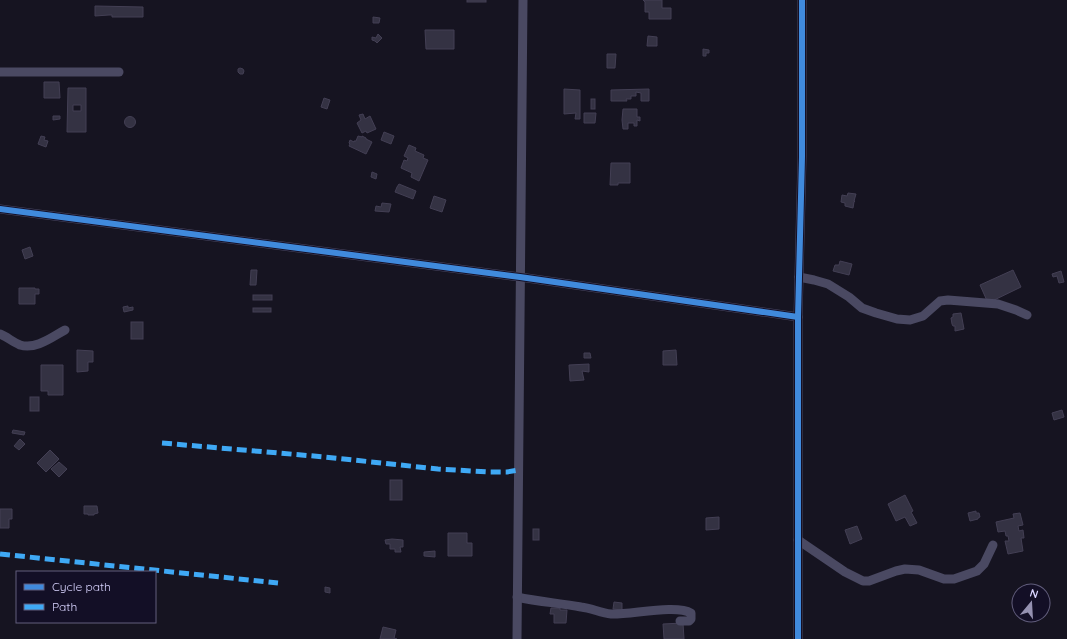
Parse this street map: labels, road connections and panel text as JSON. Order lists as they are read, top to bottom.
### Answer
{
  "legend": ["Cycle path", "Path"],
  "north": "top"
}
